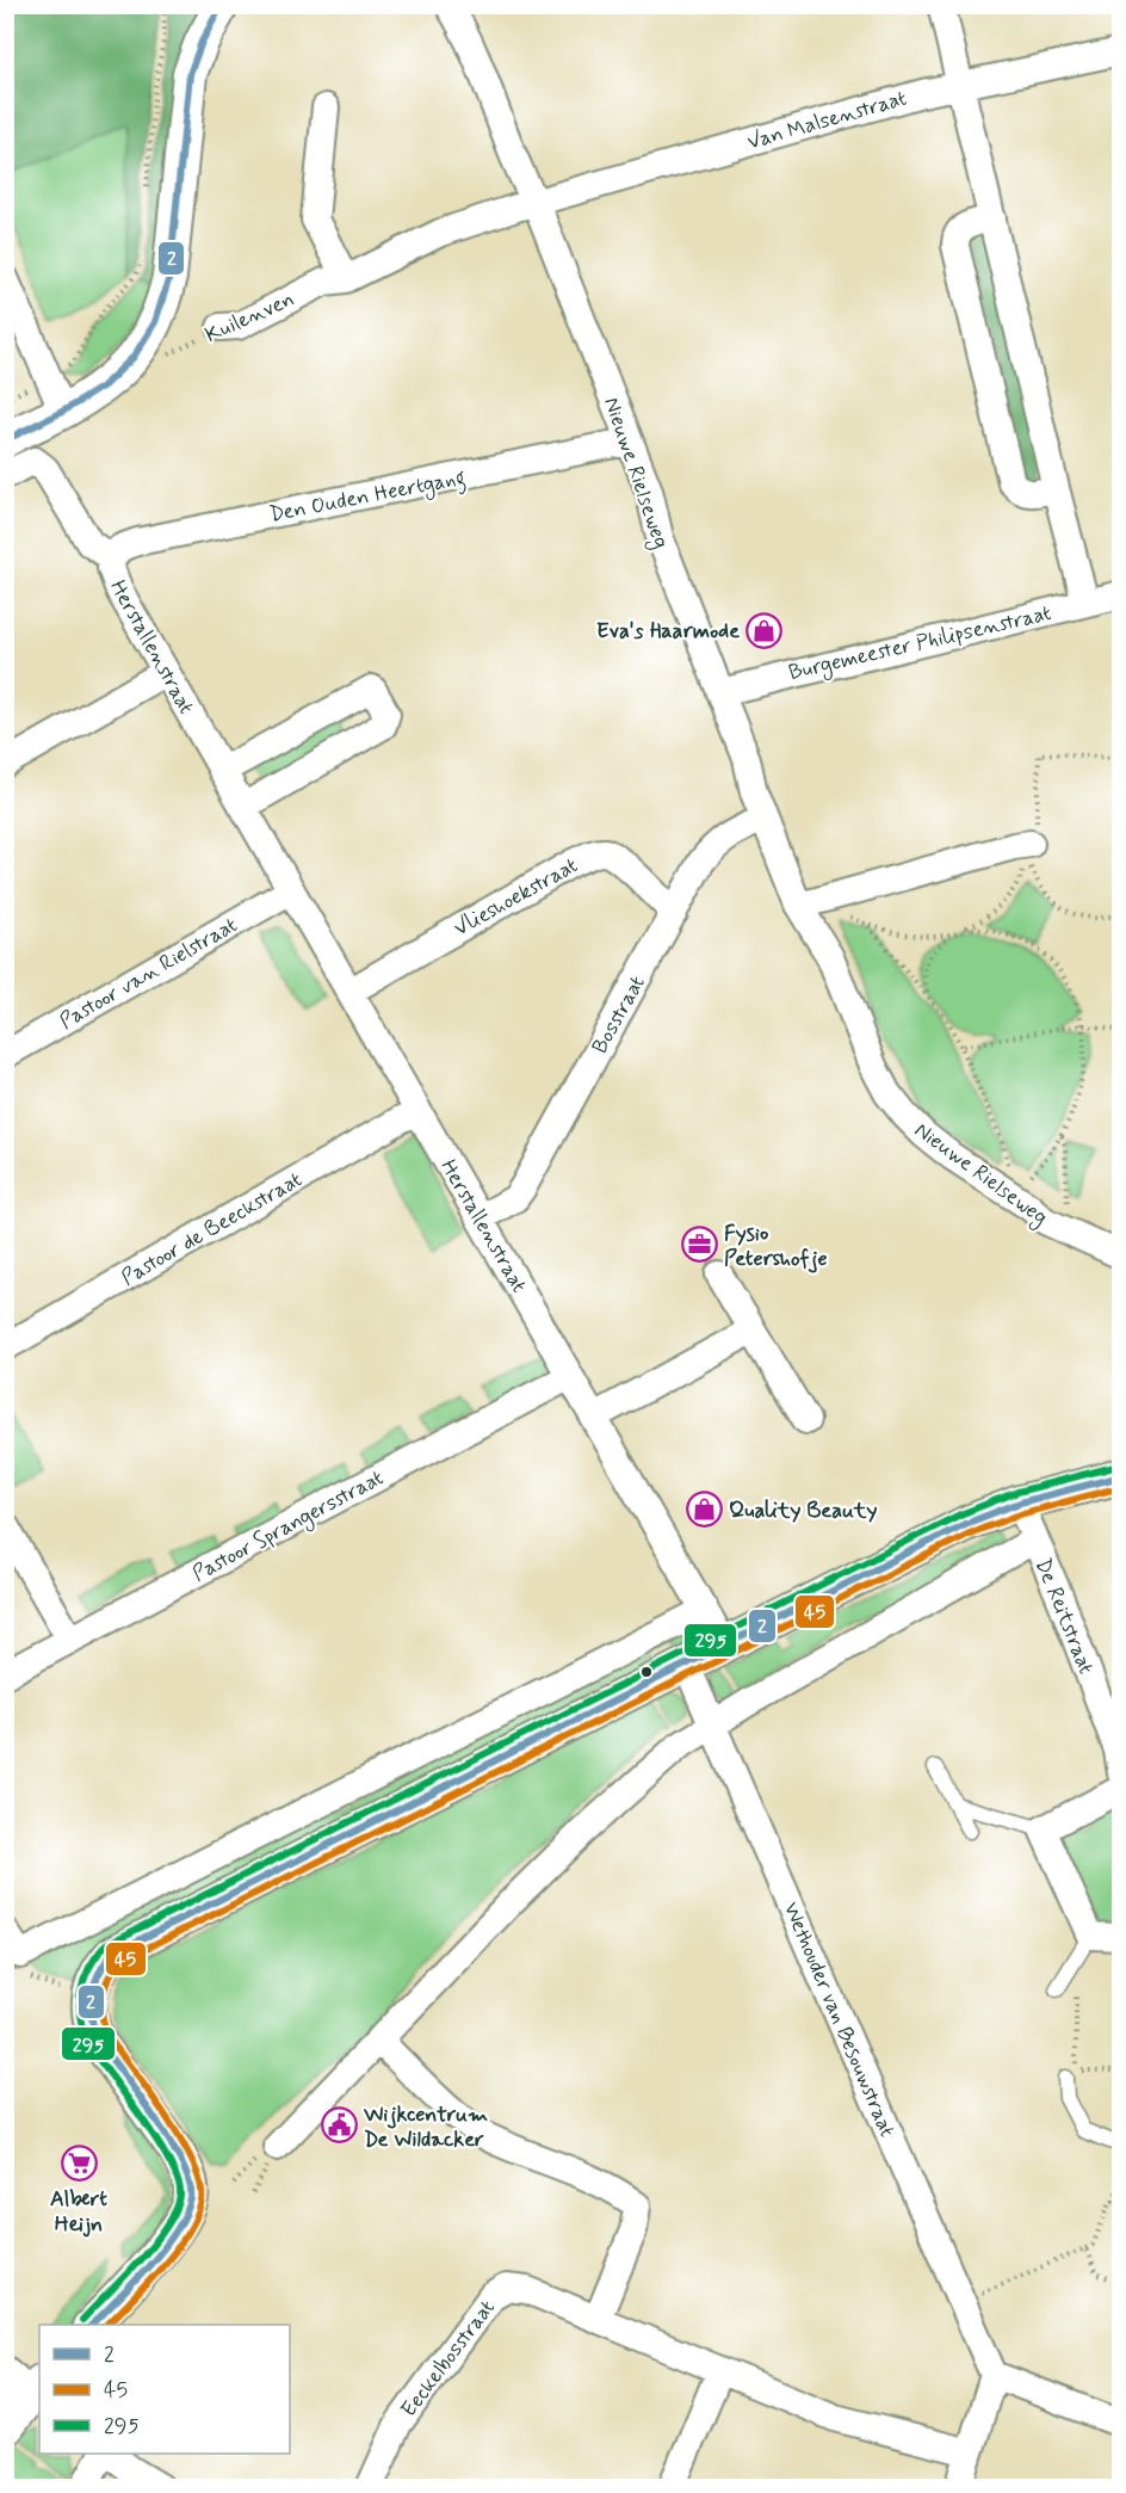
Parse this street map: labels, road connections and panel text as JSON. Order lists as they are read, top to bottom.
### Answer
{
  "streets": {
    "street": [
      "Van Malsenstraat",
      "Kuilenven",
      "Nieuwe Rielseweg",
      "Den Ouden Heertgang",
      "Burgemeester Philipsenstraat",
      "Herstallenstraat",
      "Vlieshoekstraat",
      "Pastoor van Rielstraat",
      "Bosstraat",
      "Pastoor de Beeckstraat",
      "Pastoor Sprangersstraat",
      "De Reitstraat",
      "Wethouder van Besouwstraat",
      "Eeckelbosstraat"
    ]
  },
  "crossings": [
    ["Van Malsenstraat", "Kuilenven"],
    ["Van Malsenstraat", "Nieuwe Rielseweg"],
    ["Kuilenven", "Nieuwe Rielseweg"],
    ["Nieuwe Rielseweg", "Den Ouden Heertgang"],
    ["Nieuwe Rielseweg", "Burgemeester Philipsenstraat"],
    ["Nieuwe Rielseweg", "Bosstraat"],
    ["Den Ouden Heertgang", "Herstallenstraat"],
    ["Herstallenstraat", "Vlieshoekstraat"],
    ["Herstallenstraat", "Pastoor van Rielstraat"],
    ["Herstallenstraat", "Bosstraat"],
    ["Herstallenstraat", "Pastoor de Beeckstraat"],
    ["Herstallenstraat", "Pastoor Sprangersstraat"],
    ["Vlieshoekstraat", "Bosstraat"]
  ],
  "places": {
    "shop": ["Eva's Haarmode", "Quality Beauty"],
    "office": ["Fysio Petershofje"],
    "public building": ["Wijkcentrum De Wildacker"],
    "supermarket": ["Albert Heijn"]
  },
  "lines": ["transit line 2", "transit line 295", "transit line 45"],
  "legend": ["2", "45", "295"]
}
